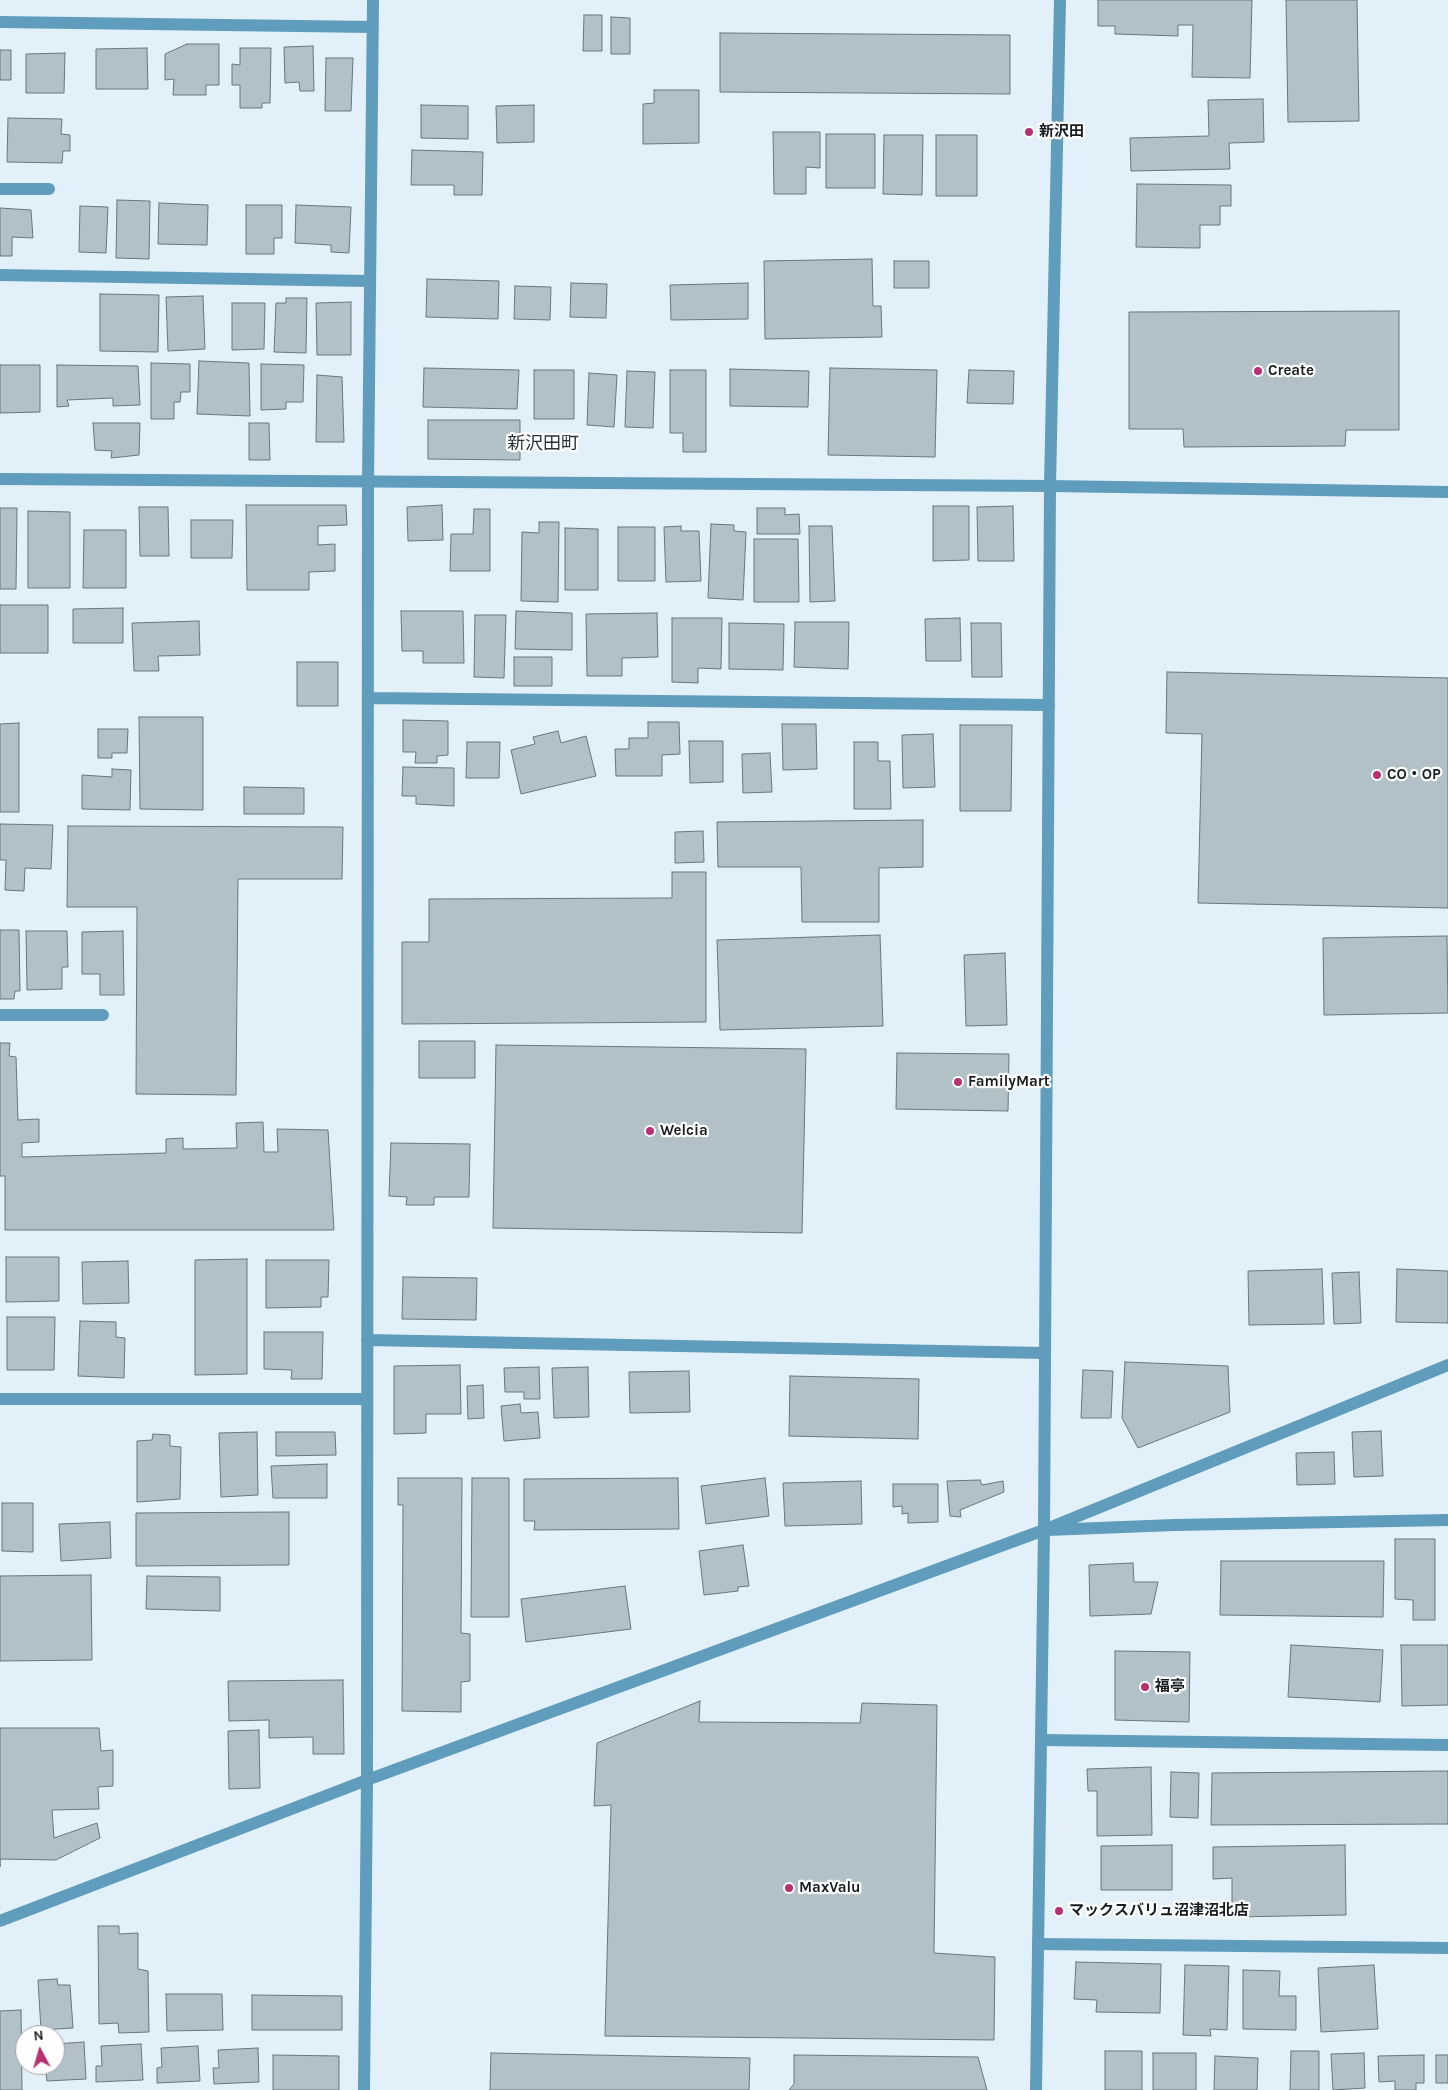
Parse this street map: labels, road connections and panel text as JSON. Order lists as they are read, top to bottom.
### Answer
{
  "districts": ["新沢田町"],
  "places": [
    "新沢田",
    "Create",
    "CO・OP",
    "FamilyMart",
    "Welcia",
    "福亭",
    "MaxValu",
    "マックスバリュ沼津沼北店"
  ],
  "north": "top"
}
